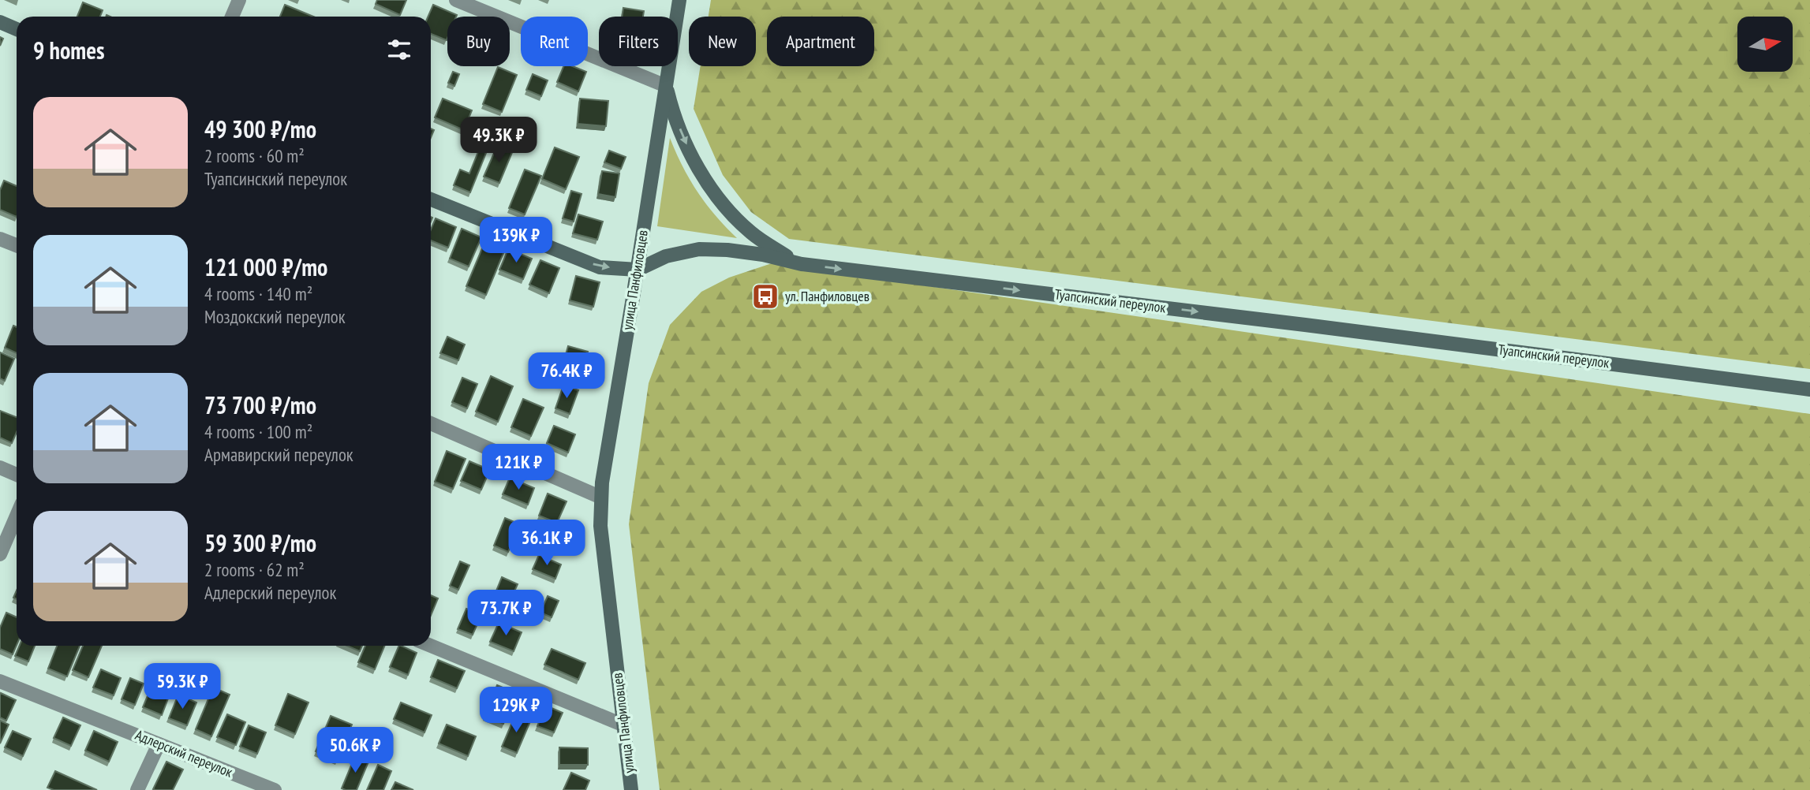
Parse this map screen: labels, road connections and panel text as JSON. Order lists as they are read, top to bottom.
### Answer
{
  "streets": {
    "street": ["улица Панфиловцев", "Туапсинский переулок", "Адлерский переулок"]
  },
  "crossings": [
    ["улица Панфиловцев", "Туапсинский переулок"]
  ],
  "one_way": ["Туапсинский переулок"],
  "places": {
    "bus stop": ["ул. Панфиловцев"]
  },
  "north": "right",
  "page": {
    "chip": [
      "Buy",
      "Rent",
      "Filters",
      "New",
      "Apartment"
    ],
    "heading": "9 homes",
    "list": [
      {
        "name": "49 300 ₽/mo",
        "note": "2 rooms · 60 m² · Туапсинский переулок"
      },
      {
        "name": "121 000 ₽/mo",
        "note": "4 rooms · 140 m² · Моздокский переулок"
      },
      {
        "name": "73 700 ₽/mo",
        "note": "4 rooms · 100 m² · Армавирский переулок"
      },
      {
        "name": "59 300 ₽/mo",
        "note": "2 rooms · 62 m² · Адлерский переулок"
      }
    ],
    "price": [
      "49.3K ₽",
      "139K ₽",
      "76.4K ₽",
      "121K ₽",
      "36.1K ₽",
      "73.7K ₽",
      "59.3K ₽",
      "129K ₽",
      "50.6K ₽"
    ]
  }
}
